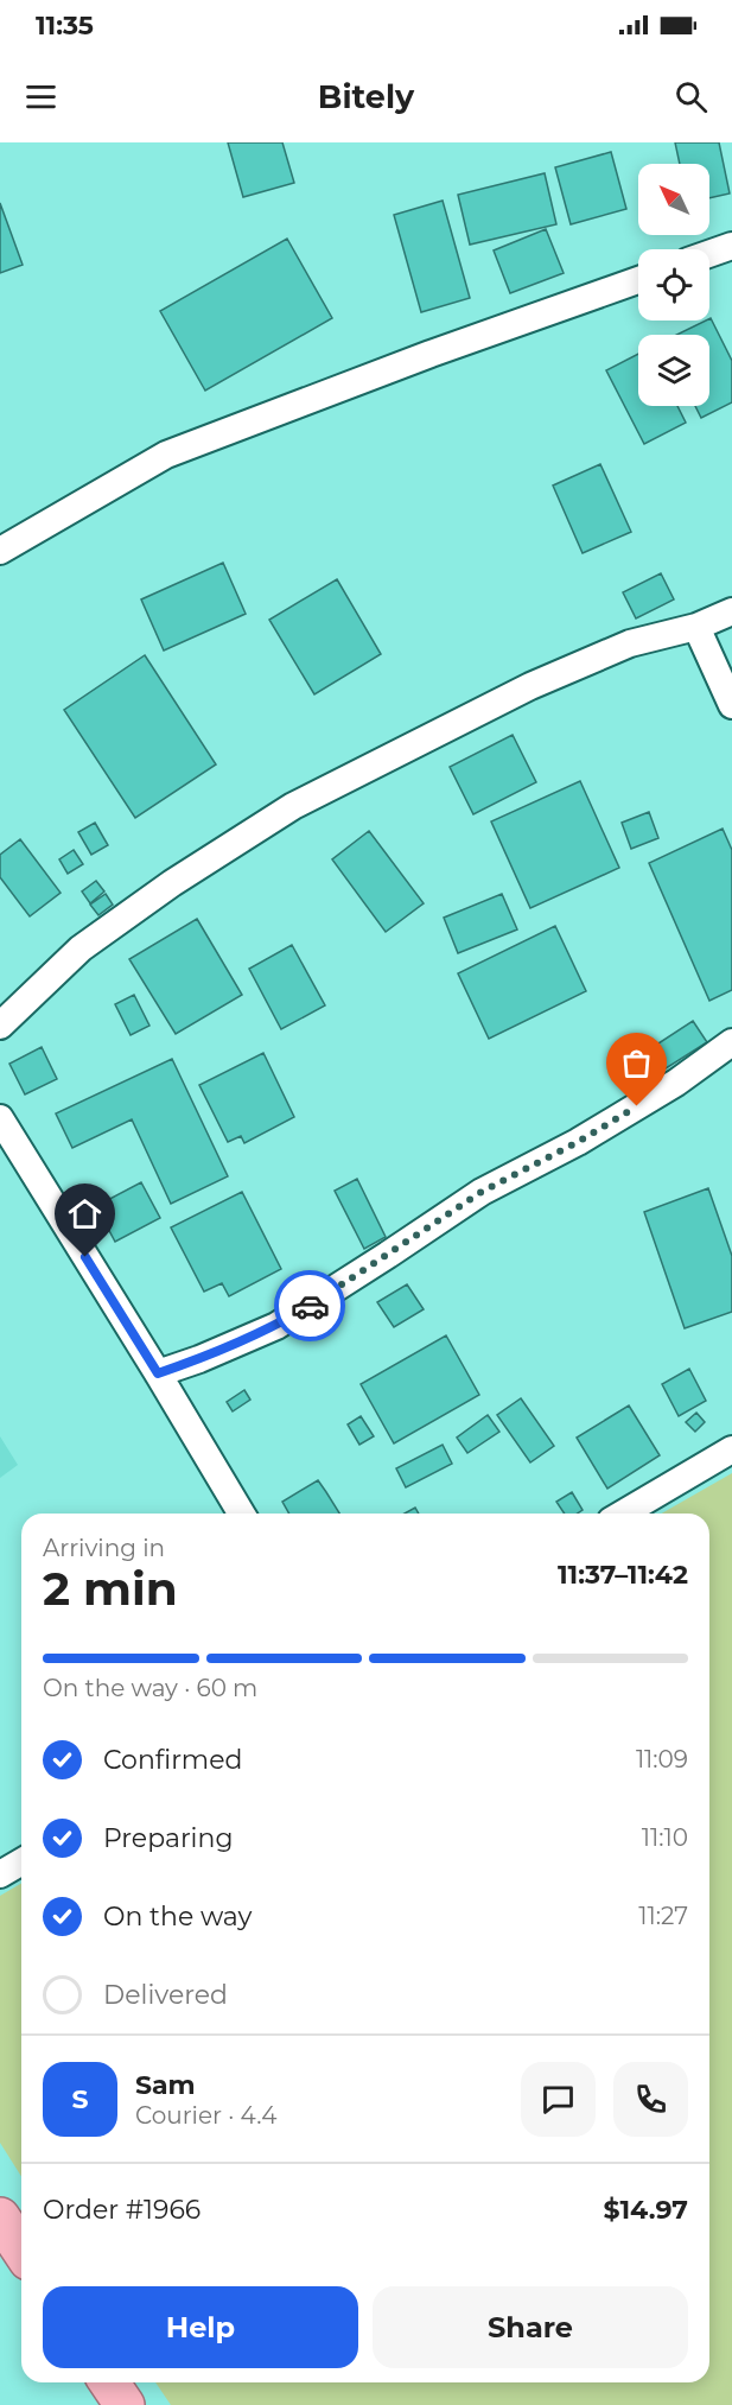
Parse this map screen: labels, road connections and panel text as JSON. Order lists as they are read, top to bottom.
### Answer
{
  "north": "top left",
  "page": {
    "status": "11:35",
    "header": "Bitely",
    "heading": ["2 min", "Arriving in", "11:37–11:42"],
    "panel": [
      "Sam",
      "Courier · 4.4",
      "Order #1966",
      "$14.97"
    ],
    "bar": "On the way · 60 m",
    "list": [
      ["Confirmed", "11:09"],
      ["Preparing", "11:10"],
      ["On the way", "11:27"],
      "Delivered"
    ],
    "round": "S",
    "buttons": ["Help", "Share"]
  }
}
